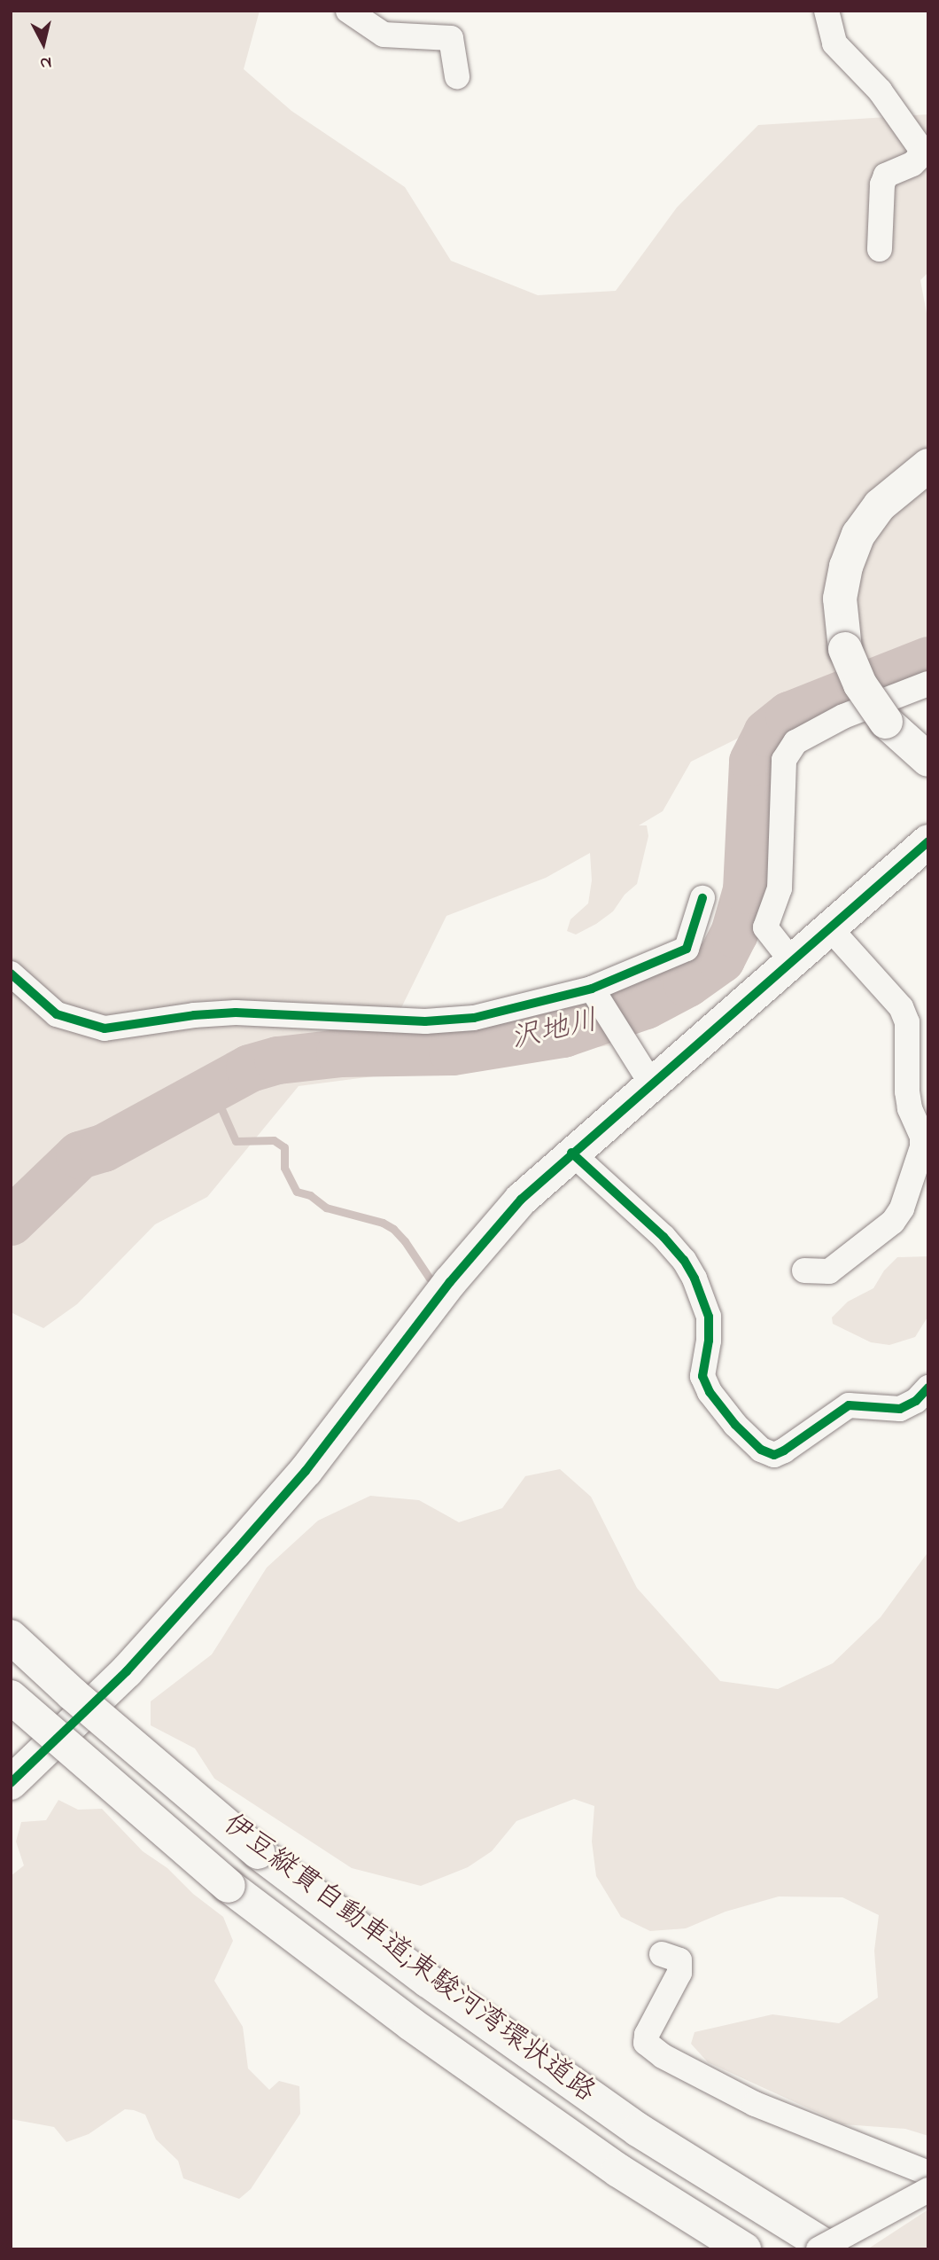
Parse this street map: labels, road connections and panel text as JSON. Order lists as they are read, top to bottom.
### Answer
{
  "streets": {
    "main road": ["伊豆縦貫自動車道;東駿河湾環状道路"]
  },
  "water": ["沢地川"],
  "north": "bottom"
}
